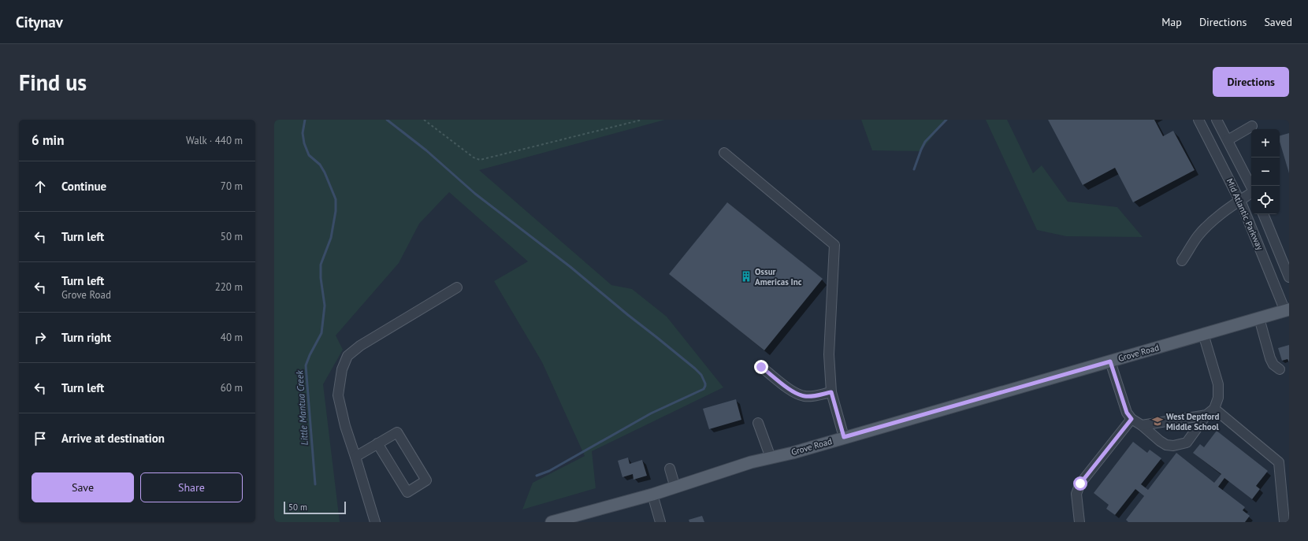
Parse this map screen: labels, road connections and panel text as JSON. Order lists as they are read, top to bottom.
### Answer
{
  "streets": {
    "main road": ["Grove Road"],
    "street": ["Mid Atlantic Parkway"]
  },
  "crossings": [
    ["Mid Atlantic Parkway", "Grove Road"]
  ],
  "water": ["Little Mantua Creek"],
  "places": {
    "building": ["Ossur Americas Inc"],
    "school or university": ["West Deptford Middle School"]
  },
  "scale_bar": "50 m",
  "page": {
    "header": "Citynav",
    "nav": ["Map", "Directions", "Saved"],
    "buttons": [
      "Directions",
      ["Save", "Share"]
    ],
    "title": "Find us",
    "heading": ["6 min", "Walk · 440 m"],
    "map_buttons": ["+", "−"],
    "list": [
      ["Continue", "70 m"],
      ["Turn left", "50 m"],
      ["Turn left", "Grove Road", "220 m"],
      ["Turn right", "40 m"],
      ["Turn left", "60 m"],
      "Arrive at destination"
    ],
    "scale": "50 m"
  }
}
